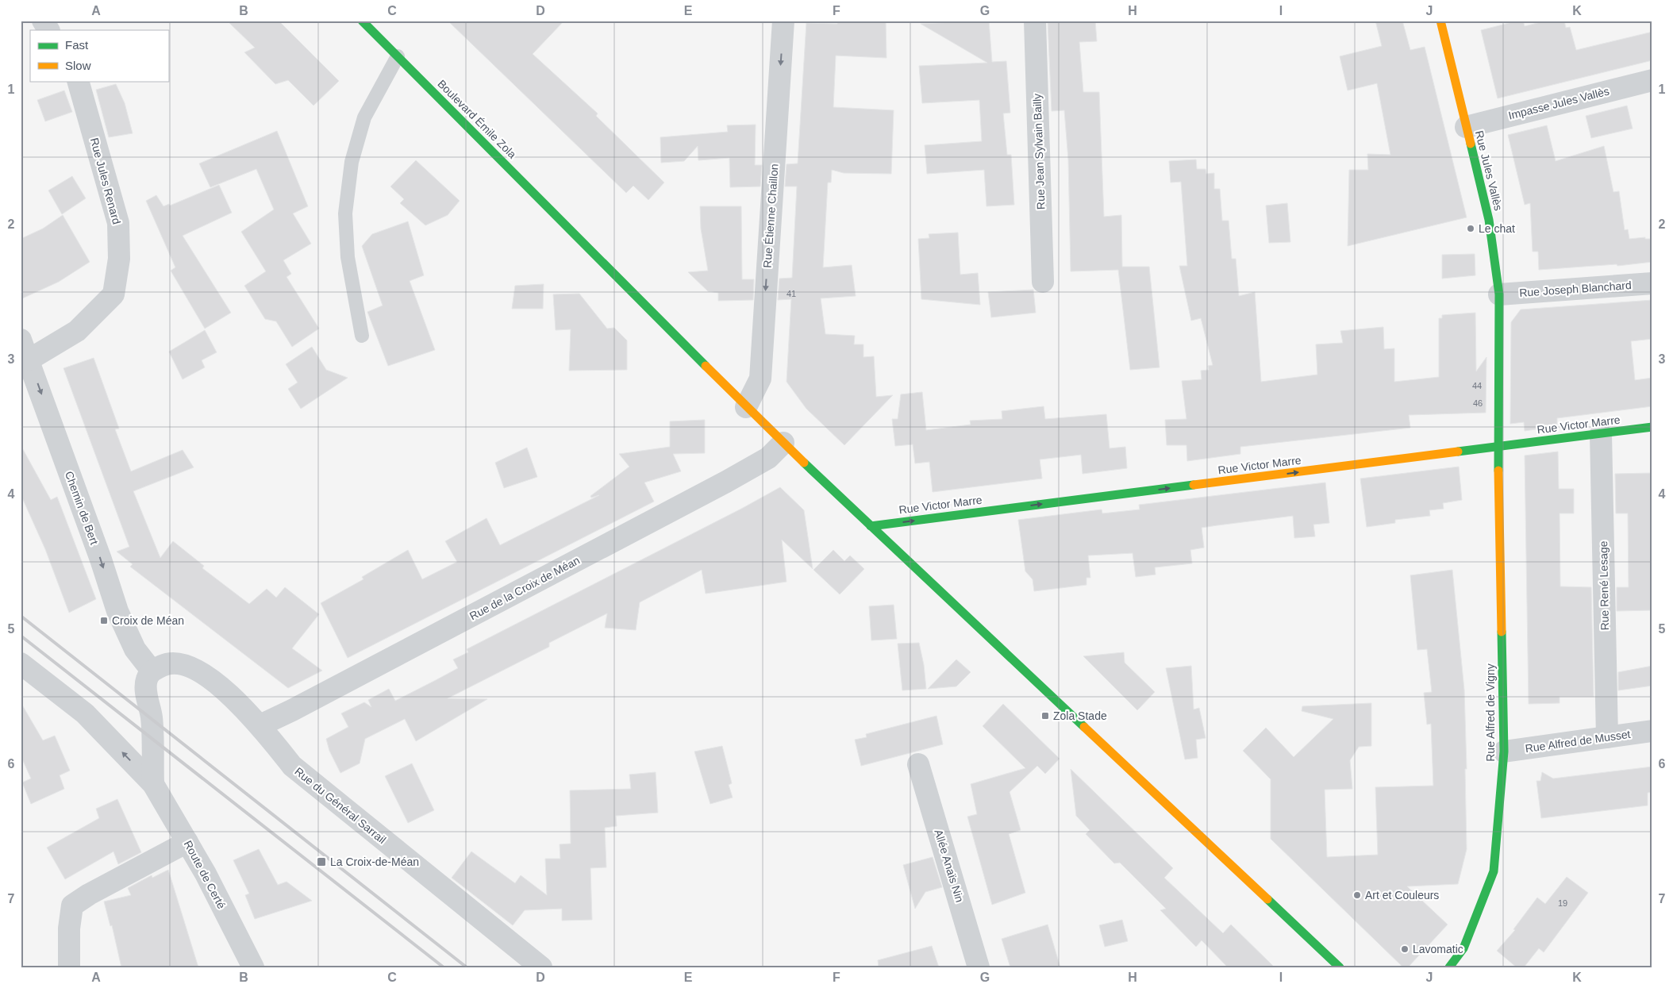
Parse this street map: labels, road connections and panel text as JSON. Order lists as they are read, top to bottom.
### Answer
{
  "streets": {
    "street": [
      "Impasse Jules Vallès",
      "Boulevard Émile Zola",
      "Rue Jean Sylvain Bailly",
      "Rue Jules Vallès",
      "Rue Jules Renard",
      "Rue Étienne Chaillon",
      "Rue Joseph Blanchard",
      "Rue Victor Marre",
      "Chemin de Bert",
      "Rue René Lesage",
      "Rue de la Croix de Méan",
      "Rue Alfred de Vigny",
      "Rue Alfred de Musset",
      "Rue du Général Sarrail",
      "Allée Anaïs Nin",
      "Route de Certé"
    ]
  },
  "crossings": [
    ["Impasse Jules Vallès", "Rue Jules Vallès"],
    ["Boulevard Émile Zola", "Rue Étienne Chaillon"],
    ["Boulevard Émile Zola", "Rue Victor Marre"],
    ["Boulevard Émile Zola", "Rue de la Croix de Méan"],
    ["Rue Jules Vallès", "Rue Joseph Blanchard"],
    ["Rue Jules Vallès", "Rue Victor Marre"],
    ["Rue Jules Vallès", "Rue Alfred de Vigny"],
    ["Rue Jules Renard", "Chemin de Bert"],
    ["Rue Victor Marre", "Rue René Lesage"],
    ["Rue Victor Marre", "Rue Alfred de Vigny"],
    ["Chemin de Bert", "Rue du Général Sarrail"],
    ["Rue René Lesage", "Rue Alfred de Musset"],
    ["Rue de la Croix de Méan", "Rue du Général Sarrail"],
    ["Rue Alfred de Vigny", "Rue Alfred de Musset"]
  ],
  "one_way": [
    "Rue Étienne Chaillon",
    "Rue Victor Marre",
    "Chemin de Bert",
    "Route de Certé"
  ],
  "places": {
    "other": ["Le chat", "Art et Couleurs", "Lavomatic"],
    "transit": ["Croix de Méan", "Zola Stade", "La Croix-de-Méan"]
  },
  "house_numbers": [
    "41",
    "44",
    "46",
    "19"
  ],
  "legend": ["Fast", "Slow"],
  "grid": {
    "columns": [
      "A",
      "B",
      "C",
      "D",
      "E",
      "F",
      "G",
      "H",
      "I",
      "J",
      "K"
    ],
    "rows": [
      "1",
      "2",
      "3",
      "4",
      "5",
      "6",
      "7"
    ]
  }
}
